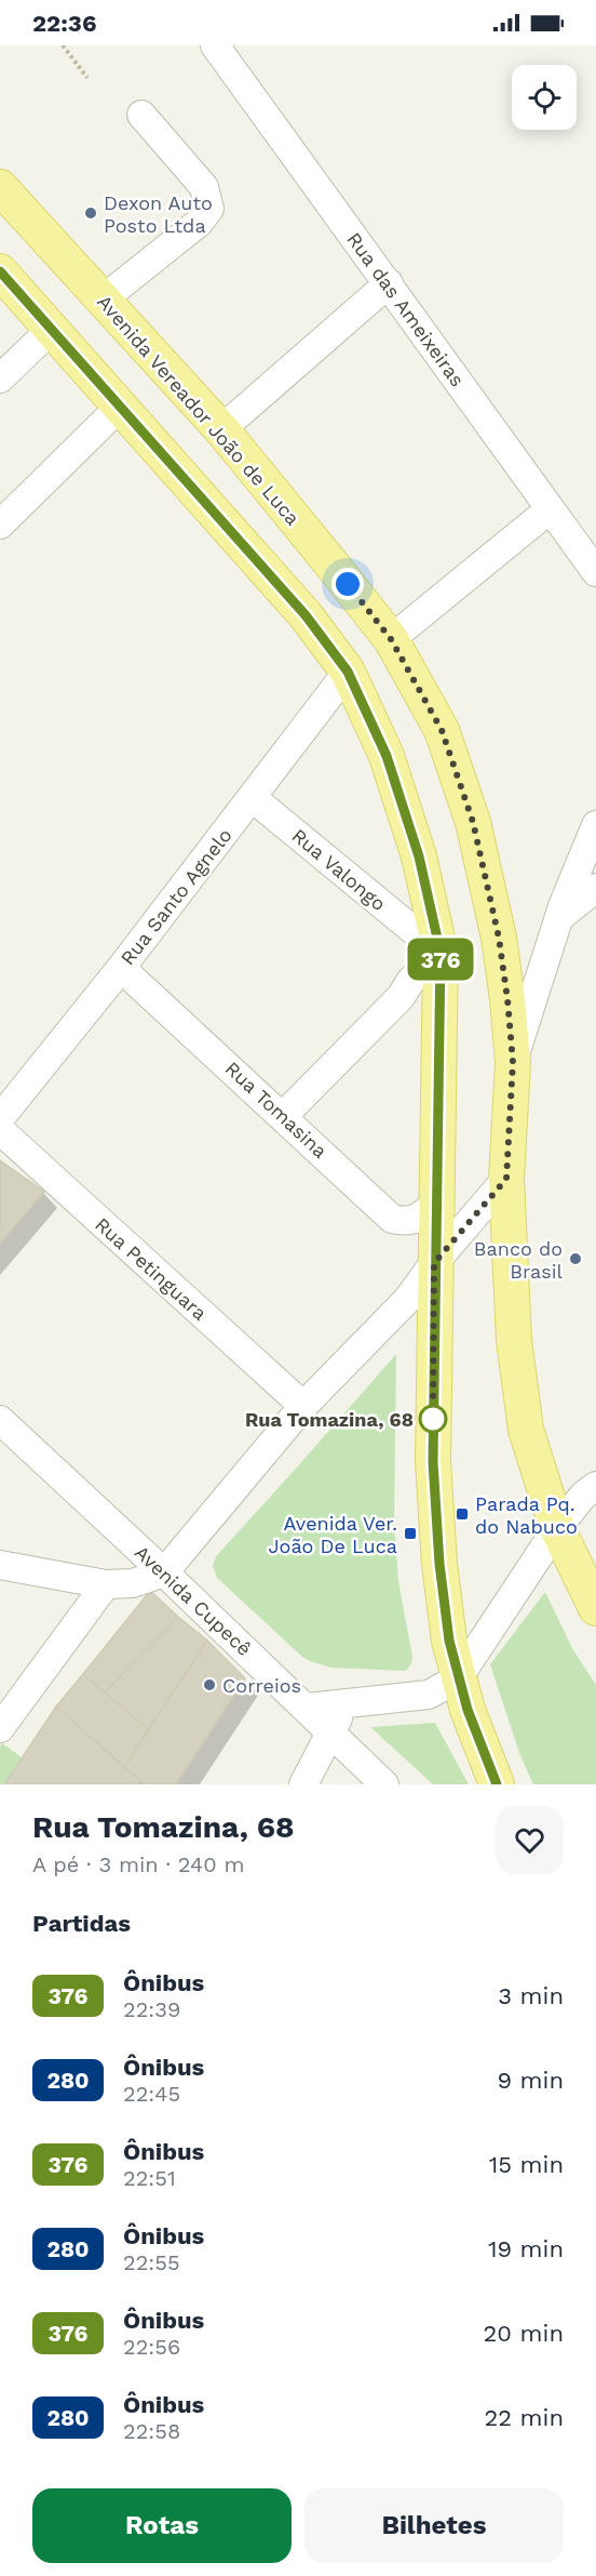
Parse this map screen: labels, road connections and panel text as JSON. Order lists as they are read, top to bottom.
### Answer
{
  "streets": {
    "main road": ["Avenida Vereador João de Luca"],
    "street": [
      "Rua das Ameixeiras",
      "Rua Valongo",
      "Rua Santo Agnelo",
      "Rua Tomasina",
      "Rua Petinguara",
      "Avenida Cupecê"
    ]
  },
  "crossings": [
    ["Rua Valongo", "Rua Santo Agnelo"],
    ["Rua Santo Agnelo", "Rua Tomasina"]
  ],
  "places": {
    "other": [
      "Dexon Auto Posto Ltda",
      "Banco do Brasil",
      "Rua Tomazina, 68",
      "Correios"
    ],
    "transit": ["Parada Pq. do Nabuco", "Avenida Ver. João De Luca"]
  },
  "lines": ["bus line 376"],
  "page": {
    "status": "22:36",
    "on_map": "376",
    "heading": [
      ["Rua Tomazina, 68", "A pé · 3 min · 240 m"],
      "Partidas"
    ],
    "list": [
      {
        "mark": "376",
        "name": "Ônibus",
        "note": "22:39",
        "value": "3 min"
      },
      {
        "mark": "280",
        "name": "Ônibus",
        "note": "22:45",
        "value": "9 min"
      },
      {
        "mark": "376",
        "name": "Ônibus",
        "note": "22:51",
        "value": "15 min"
      },
      {
        "mark": "280",
        "name": "Ônibus",
        "note": "22:55",
        "value": "19 min"
      },
      {
        "mark": "376",
        "name": "Ônibus",
        "note": "22:56",
        "value": "20 min"
      },
      {
        "mark": "280",
        "name": "Ônibus",
        "note": "22:58",
        "value": "22 min"
      }
    ],
    "buttons": ["Rotas", "Bilhetes"]
  }
}
